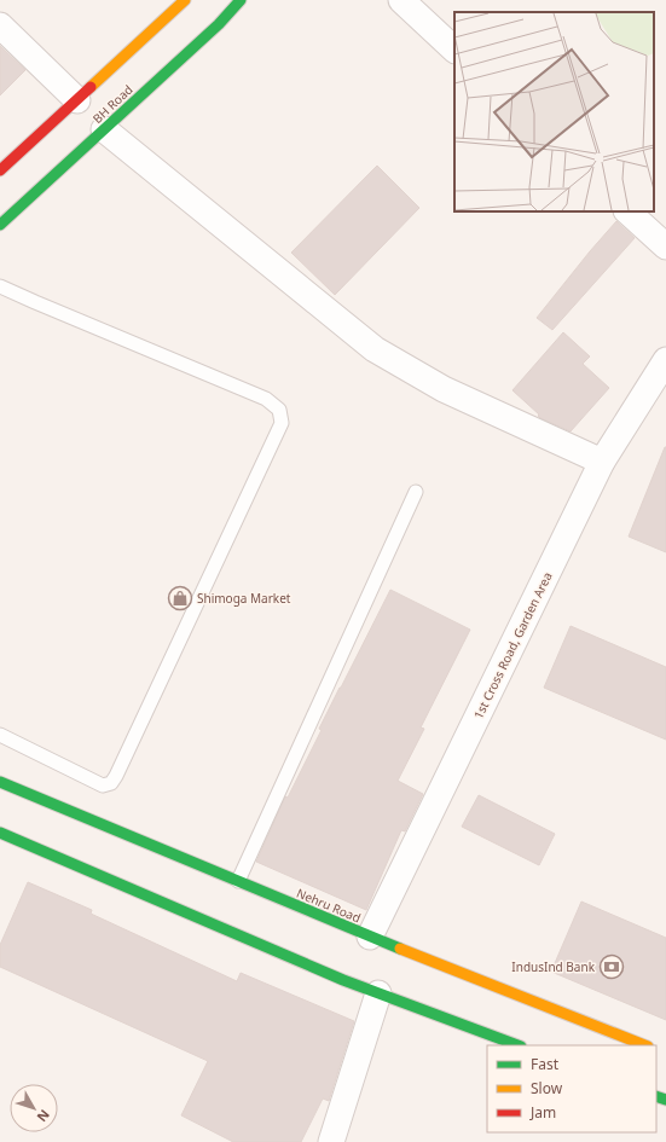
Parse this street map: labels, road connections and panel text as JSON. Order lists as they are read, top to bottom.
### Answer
{
  "streets": {
    "main road": ["BH Road", "Nehru Road"],
    "street": ["1st Cross Road, Garden Area"]
  },
  "crossings": [
    ["1st Cross Road, Garden Area", "Nehru Road"]
  ],
  "places": {
    "shop": ["Shimoga Market"],
    "bank": ["IndusInd Bank"]
  },
  "legend": ["Fast", "Slow", "Jam"],
  "north": "bottom right"
}
